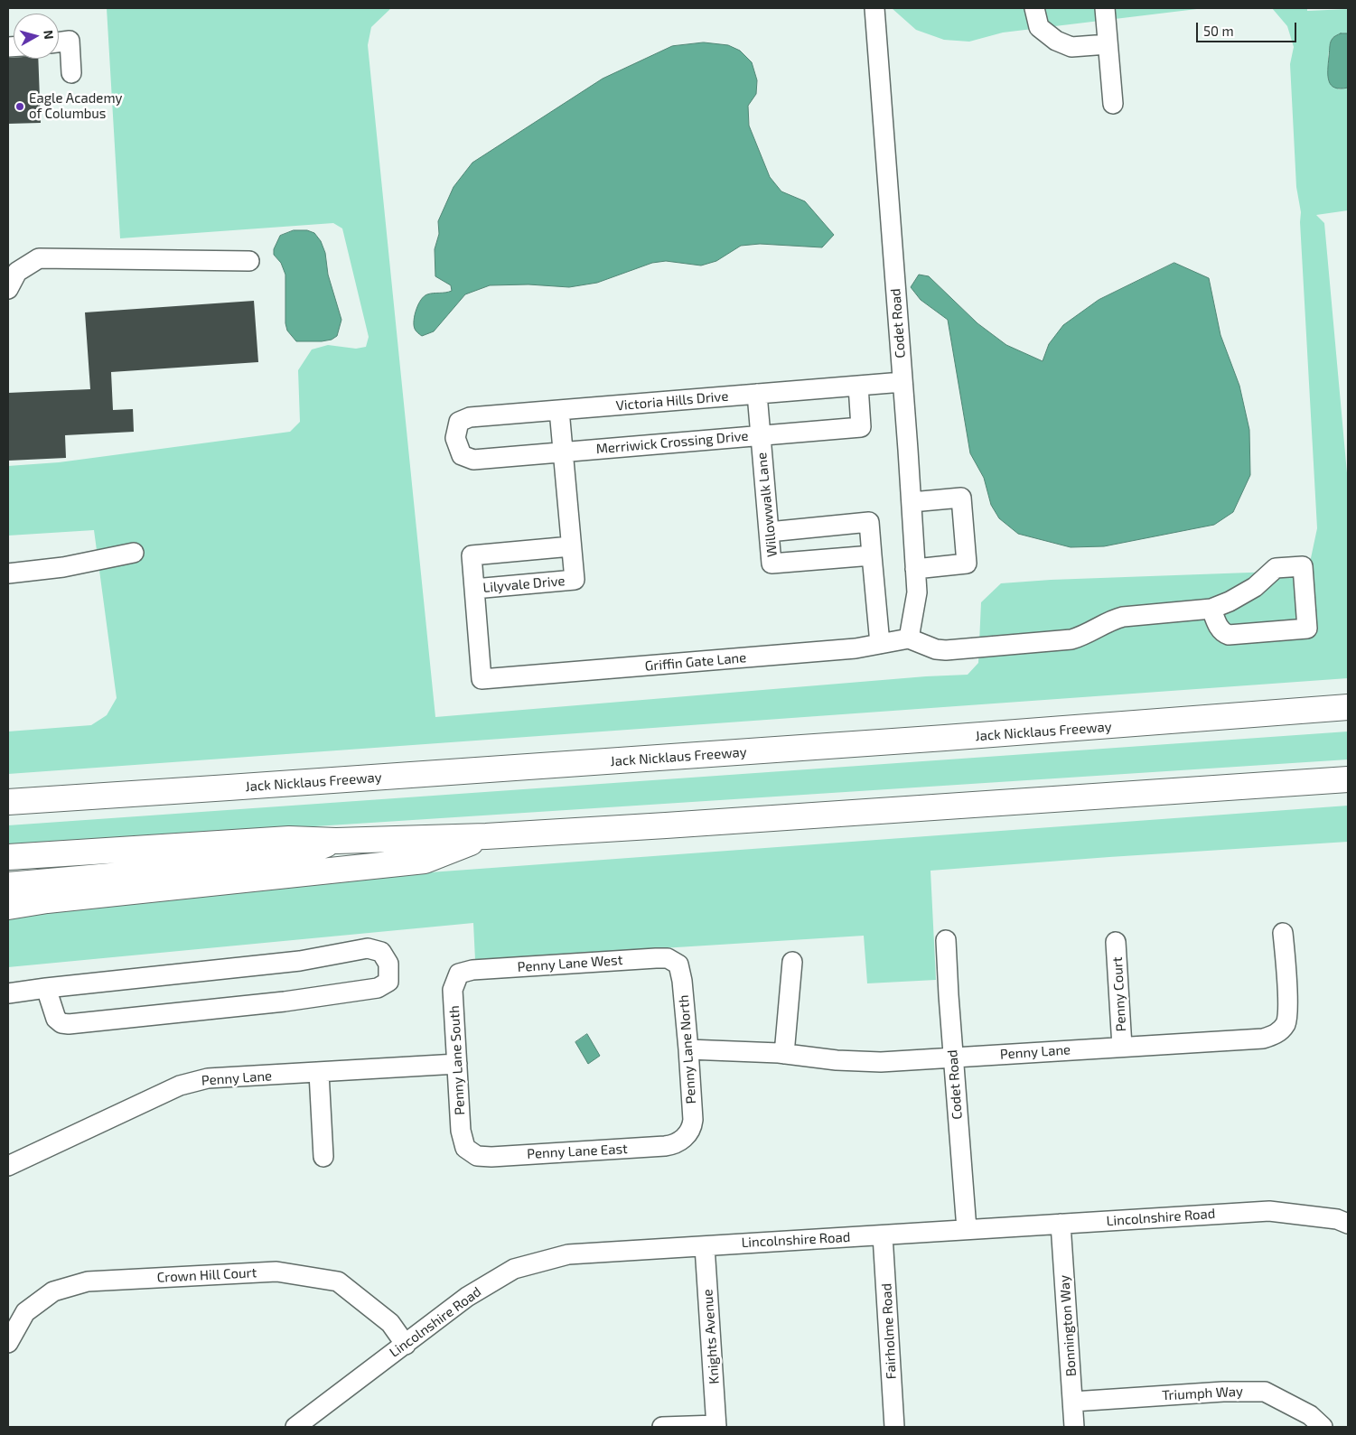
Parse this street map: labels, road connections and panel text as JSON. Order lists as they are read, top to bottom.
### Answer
{
  "streets": {
    "highway": ["Jack Nicklaus Freeway"],
    "street": [
      "Codet Road",
      "Victoria Hills Drive",
      "Merriwick Crossing Drive",
      "Willowwalk Lane",
      "Lilyvale Drive",
      "Griffin Gate Lane",
      "Penny Lane West",
      "Penny Court",
      "Penny Lane North",
      "Penny Lane",
      "Penny Lane South",
      "Penny Lane East",
      "Lincolnshire Road",
      "Crown Hill Court",
      "Bonnington Way",
      "Fairholme Road",
      "Knights Avenue",
      "Triumph Way"
    ]
  },
  "crossings": [
    ["Codet Road", "Victoria Hills Drive"],
    ["Codet Road", "Griffin Gate Lane"],
    ["Codet Road", "Penny Lane"],
    ["Codet Road", "Lincolnshire Road"],
    ["Victoria Hills Drive", "Merriwick Crossing Drive"],
    ["Victoria Hills Drive", "Willowwalk Lane"],
    ["Victoria Hills Drive", "Lilyvale Drive"],
    ["Merriwick Crossing Drive", "Willowwalk Lane"],
    ["Merriwick Crossing Drive", "Lilyvale Drive"],
    ["Lilyvale Drive", "Griffin Gate Lane"],
    ["Penny Lane West", "Penny Lane North"],
    ["Penny Lane West", "Penny Lane South"],
    ["Penny Court", "Penny Lane"],
    ["Penny Lane North", "Penny Lane"],
    ["Penny Lane North", "Penny Lane East"],
    ["Penny Lane", "Penny Lane South"],
    ["Penny Lane South", "Penny Lane East"],
    ["Lincolnshire Road", "Crown Hill Court"],
    ["Lincolnshire Road", "Bonnington Way"],
    ["Lincolnshire Road", "Fairholme Road"],
    ["Lincolnshire Road", "Knights Avenue"],
    ["Bonnington Way", "Triumph Way"]
  ],
  "places": ["Eagle Academy of Columbus"],
  "scale_bar": "50 m",
  "north": "right"
}
